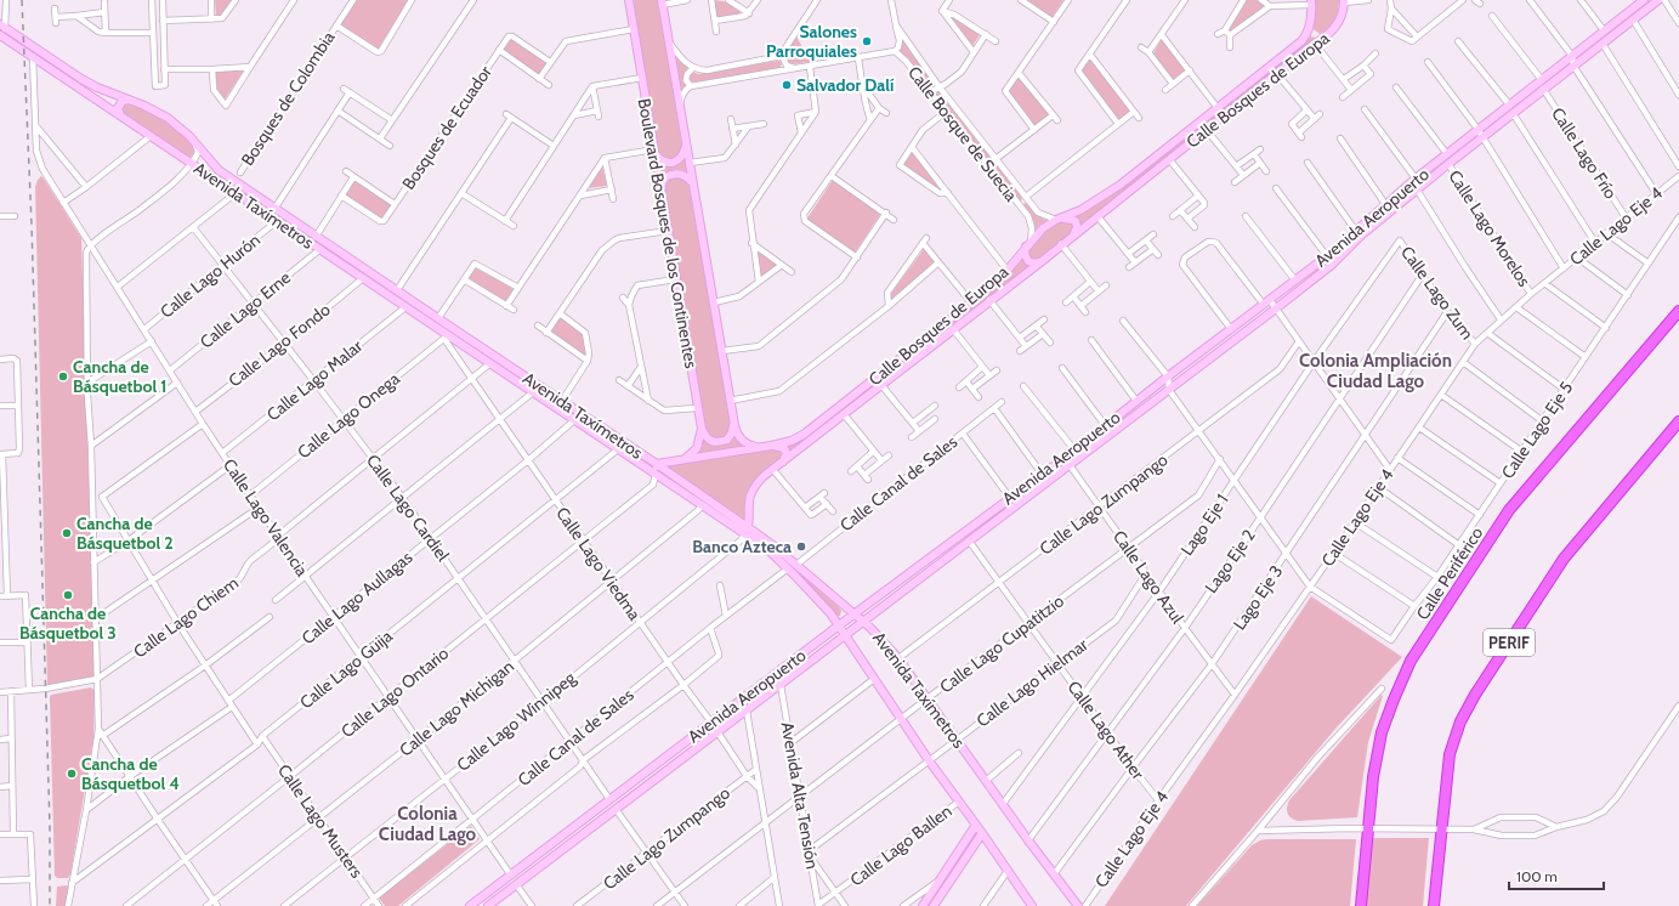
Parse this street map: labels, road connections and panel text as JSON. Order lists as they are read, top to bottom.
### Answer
{
  "streets": {
    "highway": ["Calle Periférico", "PERIF"],
    "street": [
      "Calle Bosques de Europa",
      "Bosques de Colombia",
      "Bosques de Ecuador",
      "Calle Bosque de Suecia",
      "Calle Lago Frío",
      "Avenida Taxímetros",
      "Avenida Aeropuerto",
      "Calle Lago Eje 4",
      "Calle Lago Morelos",
      "Boulevard Bosques de los Continentes",
      "Calle Lago Hurón",
      "Calle Lago Zum",
      "Calle Lago Erne",
      "Calle Lago Fondo",
      "Calle Lago Malar",
      "Calle Lago Onega",
      "Calle Lago Eje 5",
      "Calle Canal de Sales",
      "Calle Lago Zumpango",
      "Calle Lago Cardiel",
      "Calle Lago Valencia",
      "Lago Eje 1",
      "Lago Eje 2",
      "Calle Lago Viedma",
      "Calle Lago Azul",
      "Calle Lago Aullagas",
      "Lago Eje 3",
      "Calle Lago Chiem",
      "Calle Lago Cupatitzio",
      "Calle Lago Güija",
      "Calle Lago Hielmar",
      "Calle Lago Ontario",
      "Calle Lago Michigan",
      "Calle Lago Winnipeg",
      "Calle Lago Ather",
      "Avenida Alta Tensión",
      "Calle Lago Musters",
      "Calle Lago Ballen"
    ]
  },
  "crossings": [
    ["Calle Bosques de Europa", "Calle Bosque de Suecia"],
    ["Calle Bosques de Europa", "Avenida Taxímetros"],
    ["Calle Bosques de Europa", "Boulevard Bosques de los Continentes"],
    ["Calle Bosques de Europa", "Calle Lago Winnipeg"],
    ["Calle Lago Frío", "Avenida Aeropuerto"],
    ["Calle Lago Frío", "Calle Lago Eje 4"],
    ["Avenida Taxímetros", "Avenida Aeropuerto"],
    ["Avenida Taxímetros", "Calle Lago Hurón"],
    ["Avenida Taxímetros", "Calle Lago Erne"],
    ["Avenida Taxímetros", "Calle Lago Fondo"],
    ["Avenida Taxímetros", "Calle Lago Malar"],
    ["Avenida Taxímetros", "Calle Lago Onega"],
    ["Avenida Taxímetros", "Calle Canal de Sales"],
    ["Avenida Taxímetros", "Calle Lago Zumpango"],
    ["Avenida Taxímetros", "Calle Lago Valencia"],
    ["Avenida Taxímetros", "Lago Eje 1"],
    ["Avenida Taxímetros", "Lago Eje 2"],
    ["Avenida Taxímetros", "Calle Lago Viedma"],
    ["Avenida Taxímetros", "Calle Lago Aullagas"],
    ["Avenida Taxímetros", "Lago Eje 3"],
    ["Avenida Taxímetros", "Calle Lago Chiem"],
    ["Avenida Taxímetros", "Calle Lago Cupatitzio"],
    ["Avenida Taxímetros", "Calle Lago Güija"],
    ["Avenida Taxímetros", "Calle Lago Hielmar"],
    ["Avenida Taxímetros", "Calle Lago Ontario"],
    ["Avenida Taxímetros", "Calle Lago Michigan"],
    ["Avenida Taxímetros", "Calle Lago Winnipeg"],
    ["Avenida Taxímetros", "Calle Lago Ballen"],
    ["Avenida Aeropuerto", "Calle Lago Morelos"],
    ["Avenida Aeropuerto", "Calle Lago Cardiel"],
    ["Avenida Aeropuerto", "Calle Lago Valencia"],
    ["Avenida Aeropuerto", "Calle Lago Viedma"],
    ["Avenida Aeropuerto", "Calle Lago Azul"],
    ["Avenida Aeropuerto", "Calle Lago Ather"],
    ["Avenida Aeropuerto", "Avenida Alta Tensión"],
    ["Calle Lago Eje 4", "Calle Lago Morelos"],
    ["Calle Lago Eje 4", "Calle Lago Zum"],
    ["Calle Lago Eje 4", "Calle Lago Eje 5"],
    ["Calle Lago Eje 4", "Calle Lago Azul"],
    ["Calle Lago Eje 4", "Calle Lago Ather"],
    ["Calle Lago Hurón", "Calle Lago Cardiel"],
    ["Calle Lago Hurón", "Calle Lago Valencia"],
    ["Calle Lago Zum", "Lago Eje 1"],
    ["Calle Lago Zum", "Lago Eje 2"],
    ["Calle Lago Zum", "Lago Eje 3"],
    ["Calle Lago Erne", "Calle Lago Cardiel"],
    ["Calle Lago Erne", "Calle Lago Valencia"],
    ["Calle Lago Fondo", "Calle Lago Cardiel"],
    ["Calle Lago Fondo", "Calle Lago Valencia"],
    ["Calle Lago Malar", "Calle Lago Cardiel"],
    ["Calle Lago Malar", "Calle Lago Valencia"],
    ["Calle Lago Onega", "Calle Lago Cardiel"],
    ["Calle Lago Onega", "Calle Lago Valencia"],
    ["Calle Lago Onega", "Calle Lago Viedma"],
    ["Calle Canal de Sales", "Calle Lago Cardiel"],
    ["Calle Canal de Sales", "Calle Lago Valencia"],
    ["Calle Canal de Sales", "Calle Lago Viedma"],
    ["Calle Canal de Sales", "Calle Lago Musters"],
    ["Calle Lago Zumpango", "Calle Lago Viedma"],
    ["Calle Lago Zumpango", "Calle Lago Azul"],
    ["Calle Lago Zumpango", "Calle Lago Ather"],
    ["Calle Lago Cardiel", "Calle Lago Aullagas"],
    ["Calle Lago Cardiel", "Calle Lago Chiem"],
    ["Calle Lago Cardiel", "Calle Lago Güija"],
    ["Calle Lago Cardiel", "Calle Lago Ontario"],
    ["Calle Lago Cardiel", "Calle Lago Michigan"],
    ["Calle Lago Cardiel", "Calle Lago Winnipeg"],
    ["Calle Lago Valencia", "Calle Lago Aullagas"],
    ["Calle Lago Valencia", "Calle Lago Chiem"],
    ["Calle Lago Valencia", "Calle Lago Güija"],
    ["Calle Lago Valencia", "Calle Lago Ontario"],
    ["Calle Lago Valencia", "Calle Lago Michigan"],
    ["Calle Lago Valencia", "Calle Lago Winnipeg"],
    ["Lago Eje 1", "Calle Lago Azul"],
    ["Lago Eje 1", "Calle Lago Ather"],
    ["Lago Eje 2", "Calle Lago Azul"],
    ["Lago Eje 2", "Calle Lago Ather"],
    ["Calle Lago Viedma", "Calle Lago Aullagas"],
    ["Calle Lago Viedma", "Calle Lago Chiem"],
    ["Calle Lago Viedma", "Calle Lago Güija"],
    ["Calle Lago Viedma", "Calle Lago Ontario"],
    ["Calle Lago Viedma", "Calle Lago Michigan"],
    ["Calle Lago Viedma", "Calle Lago Winnipeg"],
    ["Calle Lago Azul", "Lago Eje 3"],
    ["Calle Lago Azul", "Calle Lago Cupatitzio"],
    ["Calle Lago Azul", "Calle Lago Hielmar"],
    ["Lago Eje 3", "Calle Lago Ather"],
    ["Calle Lago Cupatitzio", "Calle Lago Ather"],
    ["Calle Lago Cupatitzio", "Avenida Alta Tensión"],
    ["Calle Lago Güija", "Calle Lago Musters"],
    ["Calle Lago Hielmar", "Calle Lago Ather"],
    ["Calle Lago Hielmar", "Avenida Alta Tensión"],
    ["Calle Lago Ontario", "Calle Lago Musters"],
    ["Calle Lago Michigan", "Calle Lago Musters"],
    ["Calle Lago Winnipeg", "Calle Lago Musters"],
    ["Avenida Alta Tensión", "Calle Lago Ballen"]
  ],
  "districts": ["Colonia Ampliación Ciudad Lago", "Colonia Ciudad Lago"],
  "places": [
    "Salones Parroquiales",
    "Salvador Dalí",
    "Cancha de Básquetbol 1",
    "Cancha de Básquetbol 2",
    "Banco Azteca",
    "Cancha de Básquetbol 3",
    "Cancha de Básquetbol 4"
  ],
  "scale_bar": "100 m"
}
